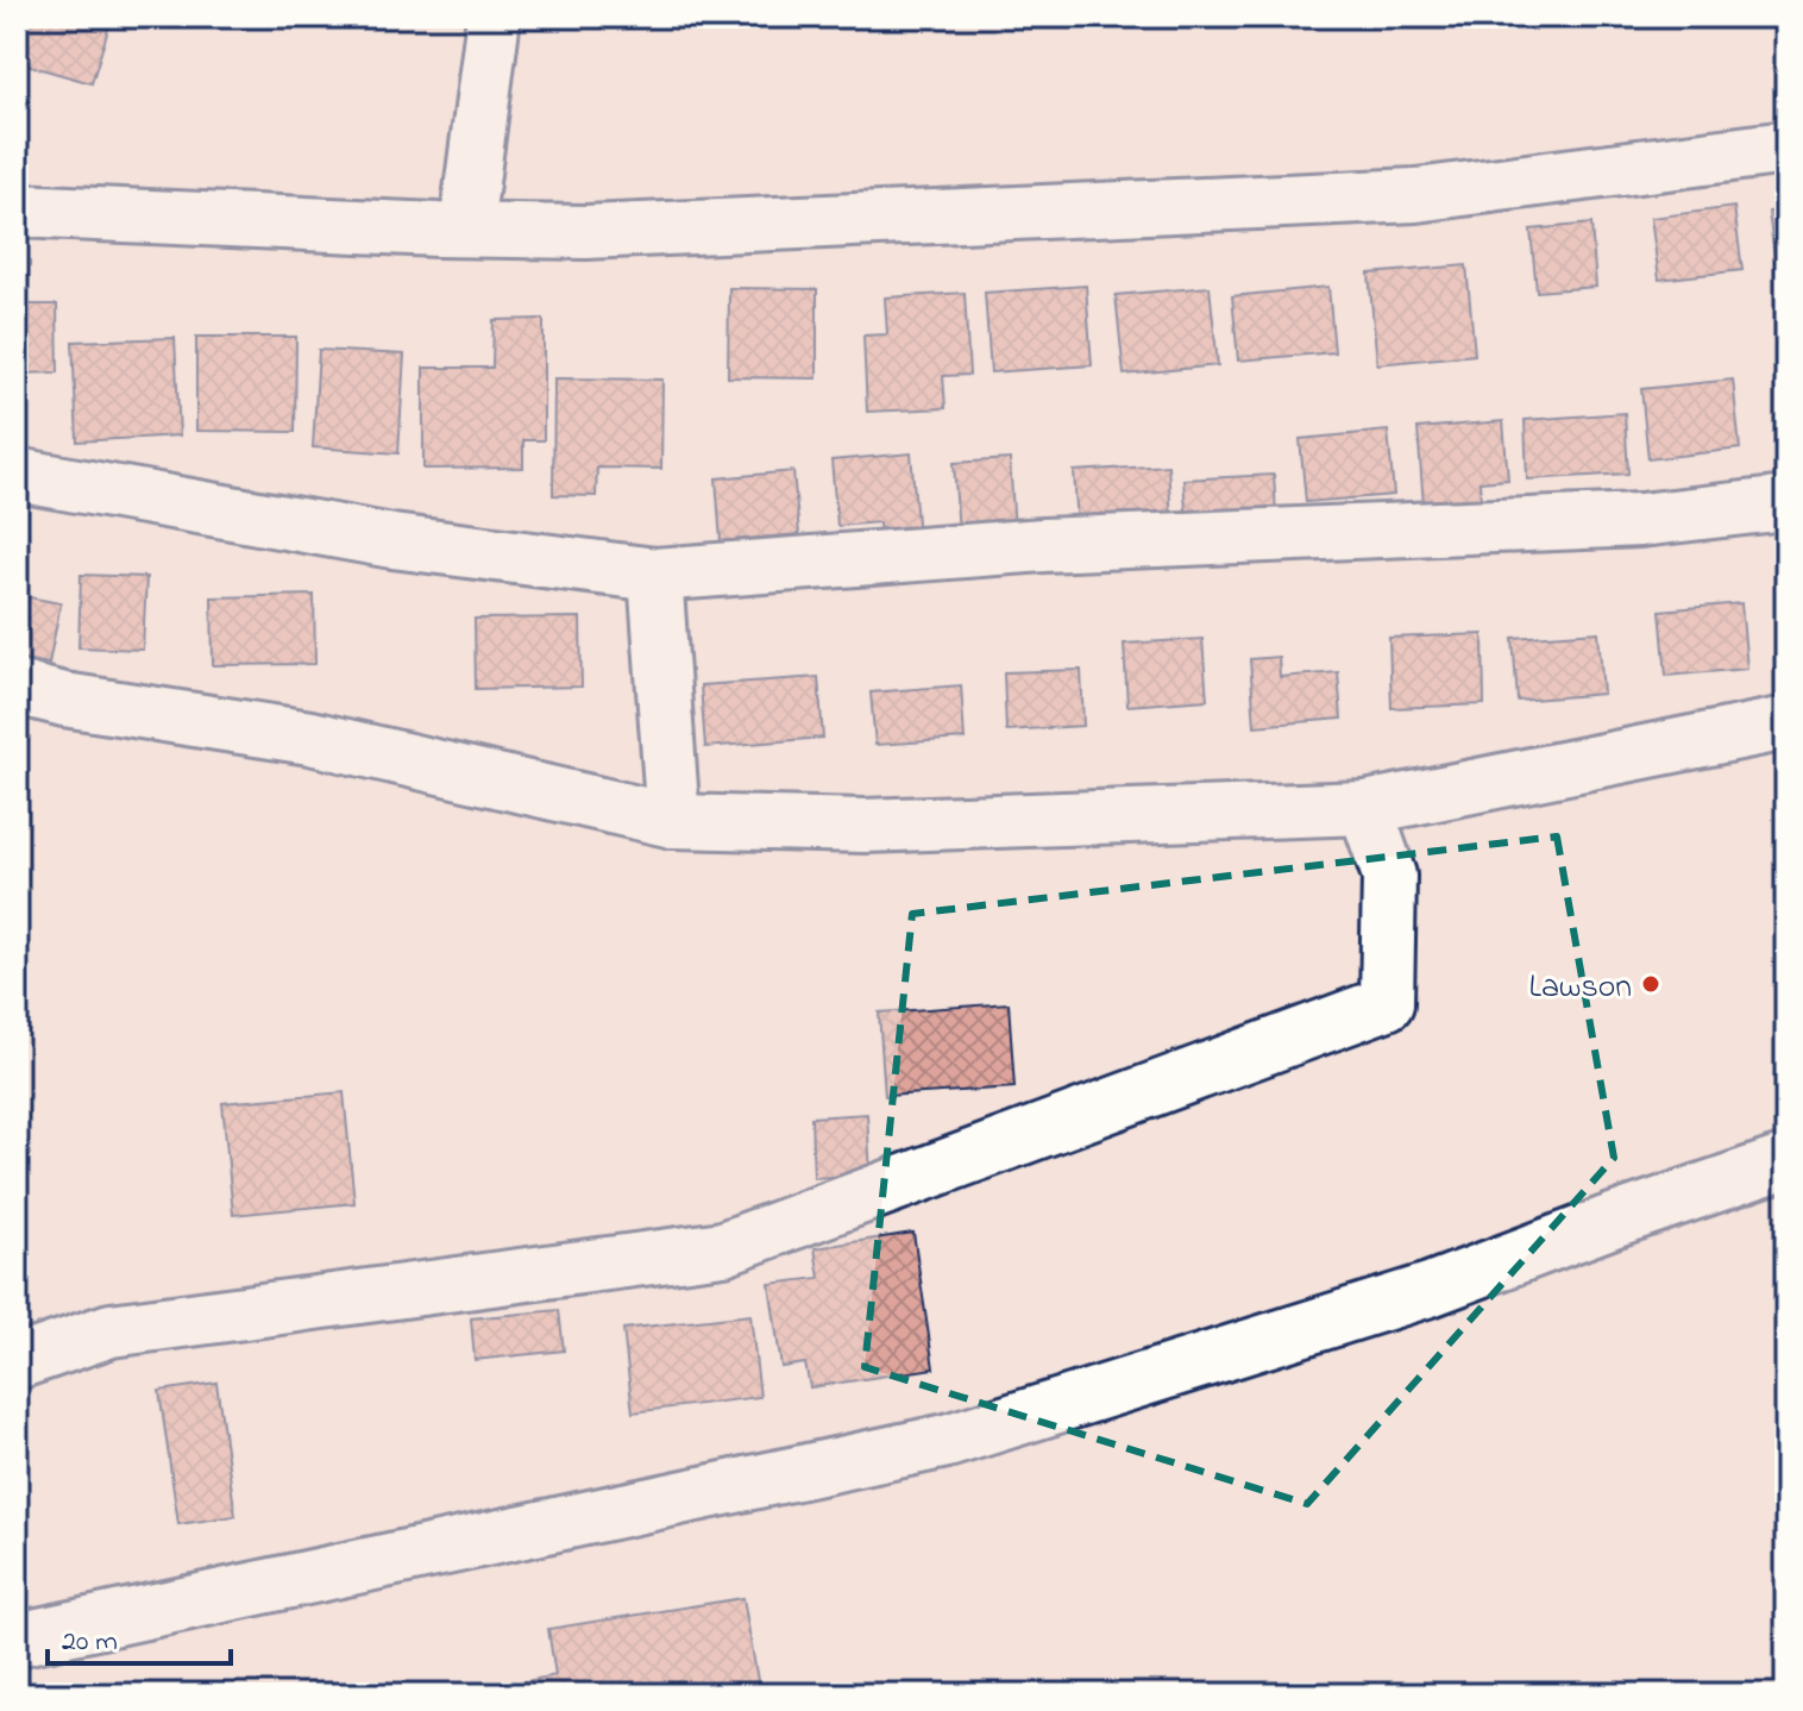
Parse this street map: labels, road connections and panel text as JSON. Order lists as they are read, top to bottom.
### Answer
{
  "places": ["Lawson"],
  "scale_bar": "20 m"
}
